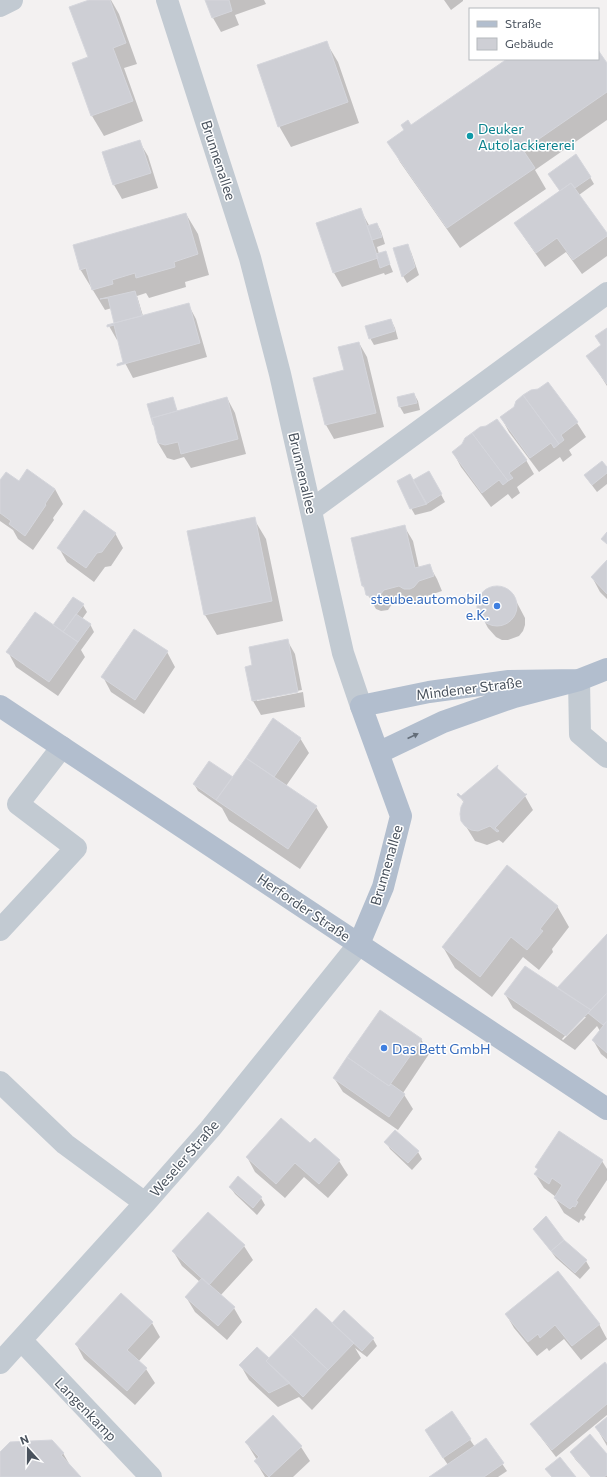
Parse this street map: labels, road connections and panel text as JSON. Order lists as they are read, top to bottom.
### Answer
{
  "streets": {
    "main road": ["Brunnenallee", "Mindener Straße", "Herforder Straße"],
    "street": ["Weseler Straße", "Langenkamp"]
  },
  "crossings": [
    ["Brunnenallee", "Mindener Straße"],
    ["Brunnenallee", "Herforder Straße"],
    ["Brunnenallee", "Weseler Straße"],
    ["Herforder Straße", "Weseler Straße"],
    ["Weseler Straße", "Langenkamp"]
  ],
  "places": ["Deuker Autolackiererei", "steube.automobile e.K.", "Das Bett GmbH"],
  "legend": ["Straße", "Gebäude"],
  "north": "top"
}
